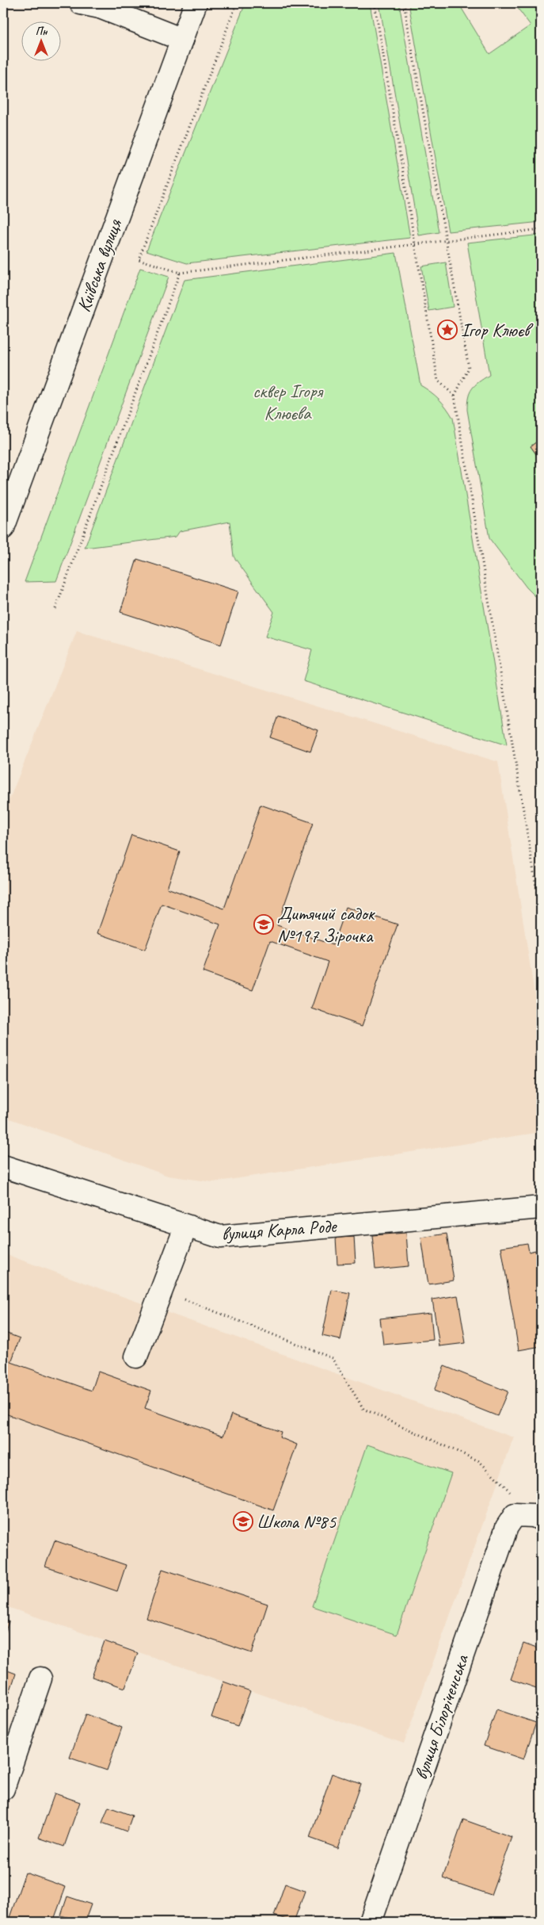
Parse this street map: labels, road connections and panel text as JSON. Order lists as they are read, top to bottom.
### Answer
{
  "streets": {
    "main road": ["Київська вулиця", "вулиця Карла Роде", "вулиця Білоріченська"]
  },
  "parks": ["сквер Ігоря Клюєва"],
  "places": {
    "place": ["Ігор Клюєв"],
    "school or university": ["Дитячий садок №197 Зірочка", "Школа №85"]
  },
  "north": "top"
}
